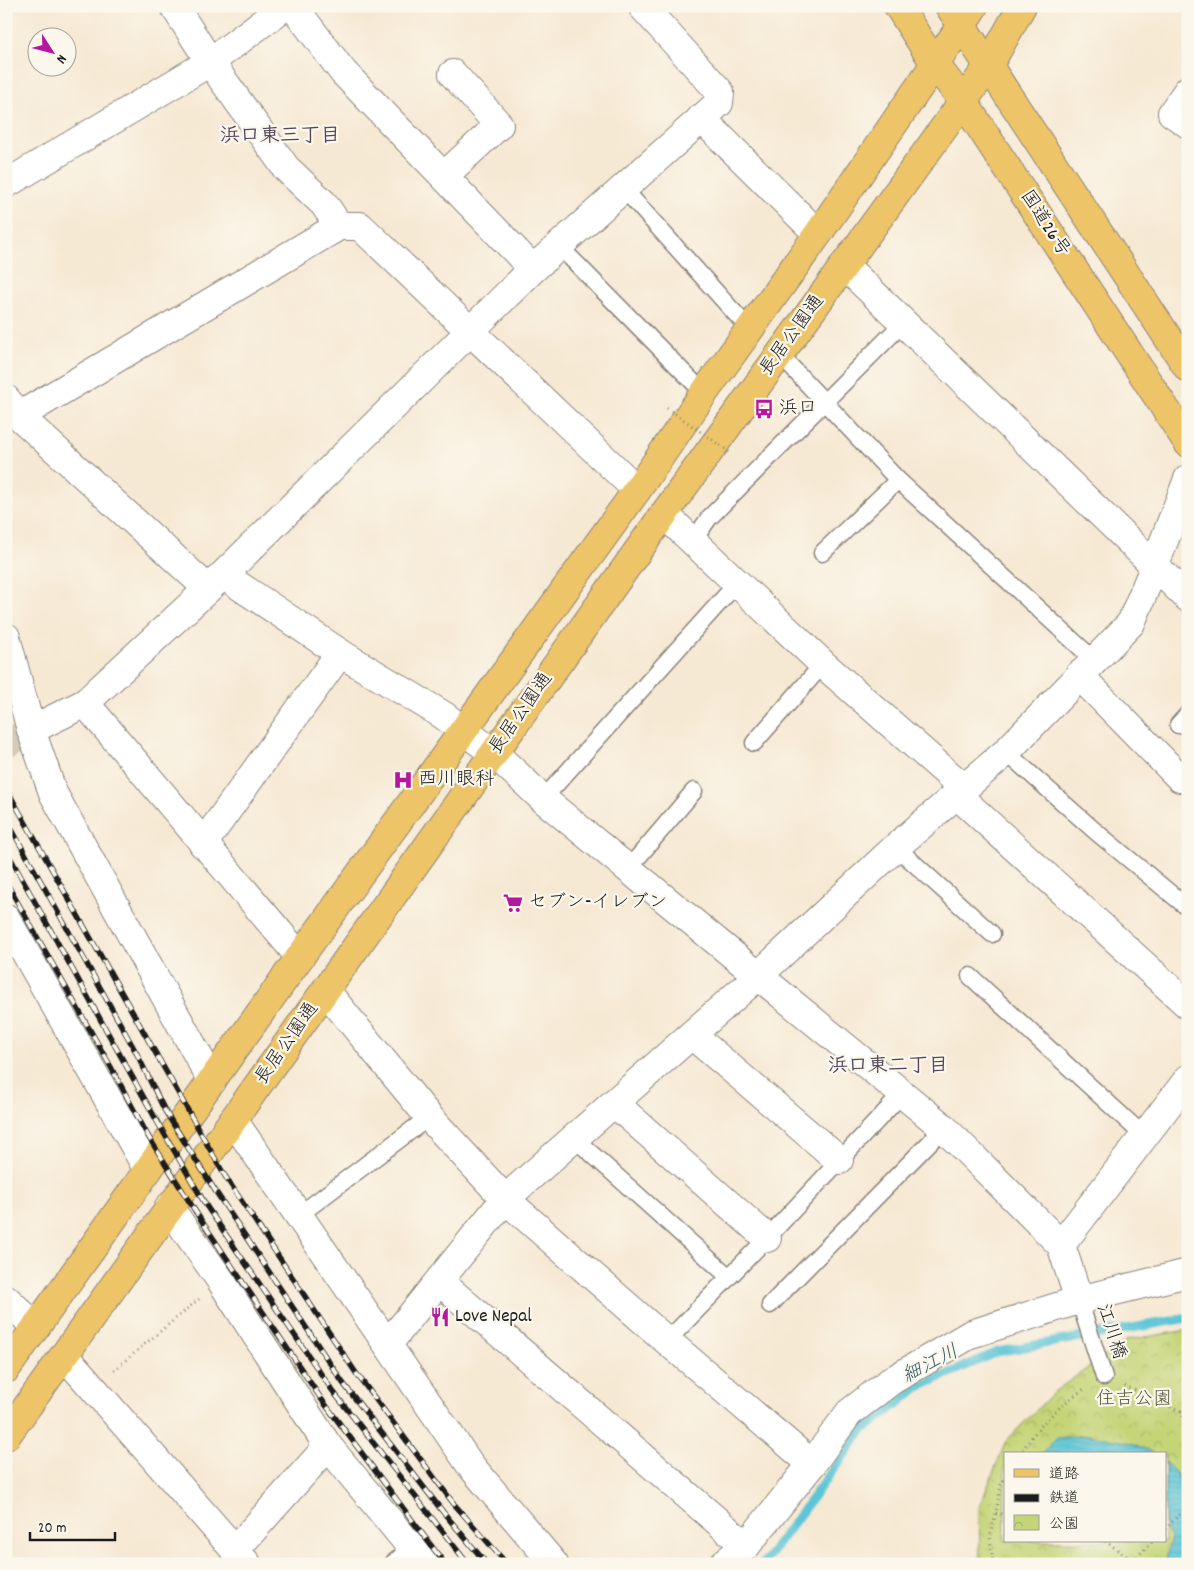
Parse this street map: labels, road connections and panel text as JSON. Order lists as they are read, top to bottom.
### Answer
{
  "streets": {
    "main road": ["国道26号", "長居公園通"],
    "lane": ["江川橋"]
  },
  "crossings": [
    ["国道26号", "長居公園通"]
  ],
  "districts": ["浜口東三丁目", "浜口東二丁目"],
  "water": ["細江川"],
  "parks": ["住吉公園"],
  "places": {
    "bus stop": ["浜口"],
    "hospital": ["西川眼科"],
    "supermarket": ["セブン-イレブン"],
    "restaurant": ["Love Nepal"]
  },
  "legend": ["道路", "鉄道", "公園"],
  "scale_bar": "20 m",
  "north": "bottom right"
}
